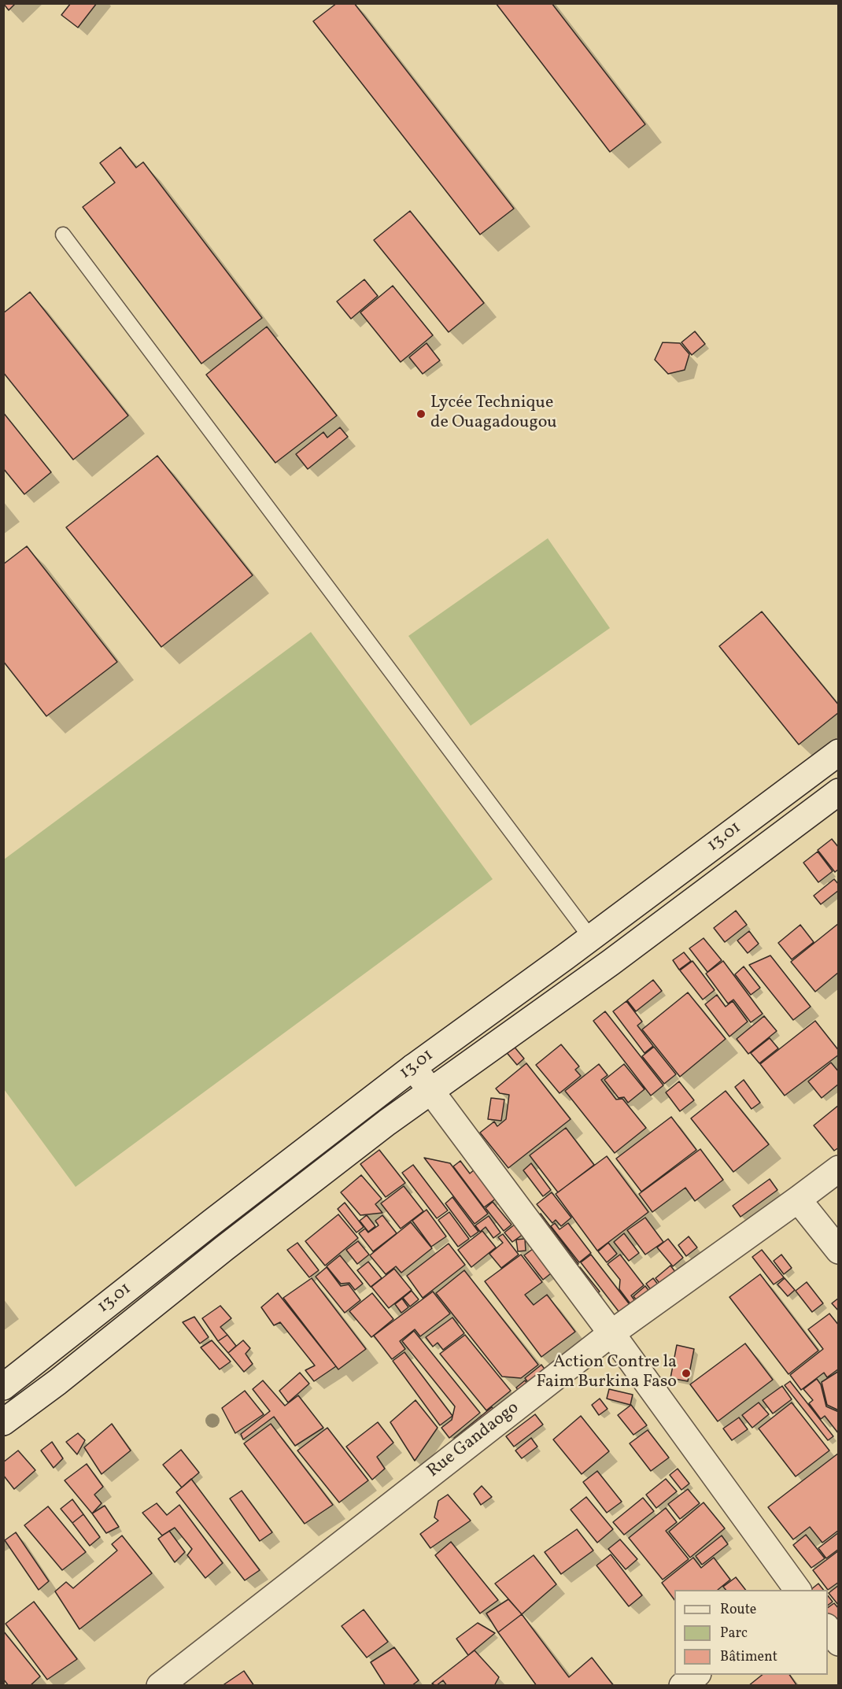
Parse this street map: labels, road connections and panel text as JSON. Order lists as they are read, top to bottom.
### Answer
{
  "streets": {
    "street": ["13.01", "Rue Gandaogo"]
  },
  "places": ["Lycée Technique de Ouagadougou", "Action Contre la Faim Burkina Faso"],
  "legend": ["Route", "Parc", "Bâtiment"]
}
